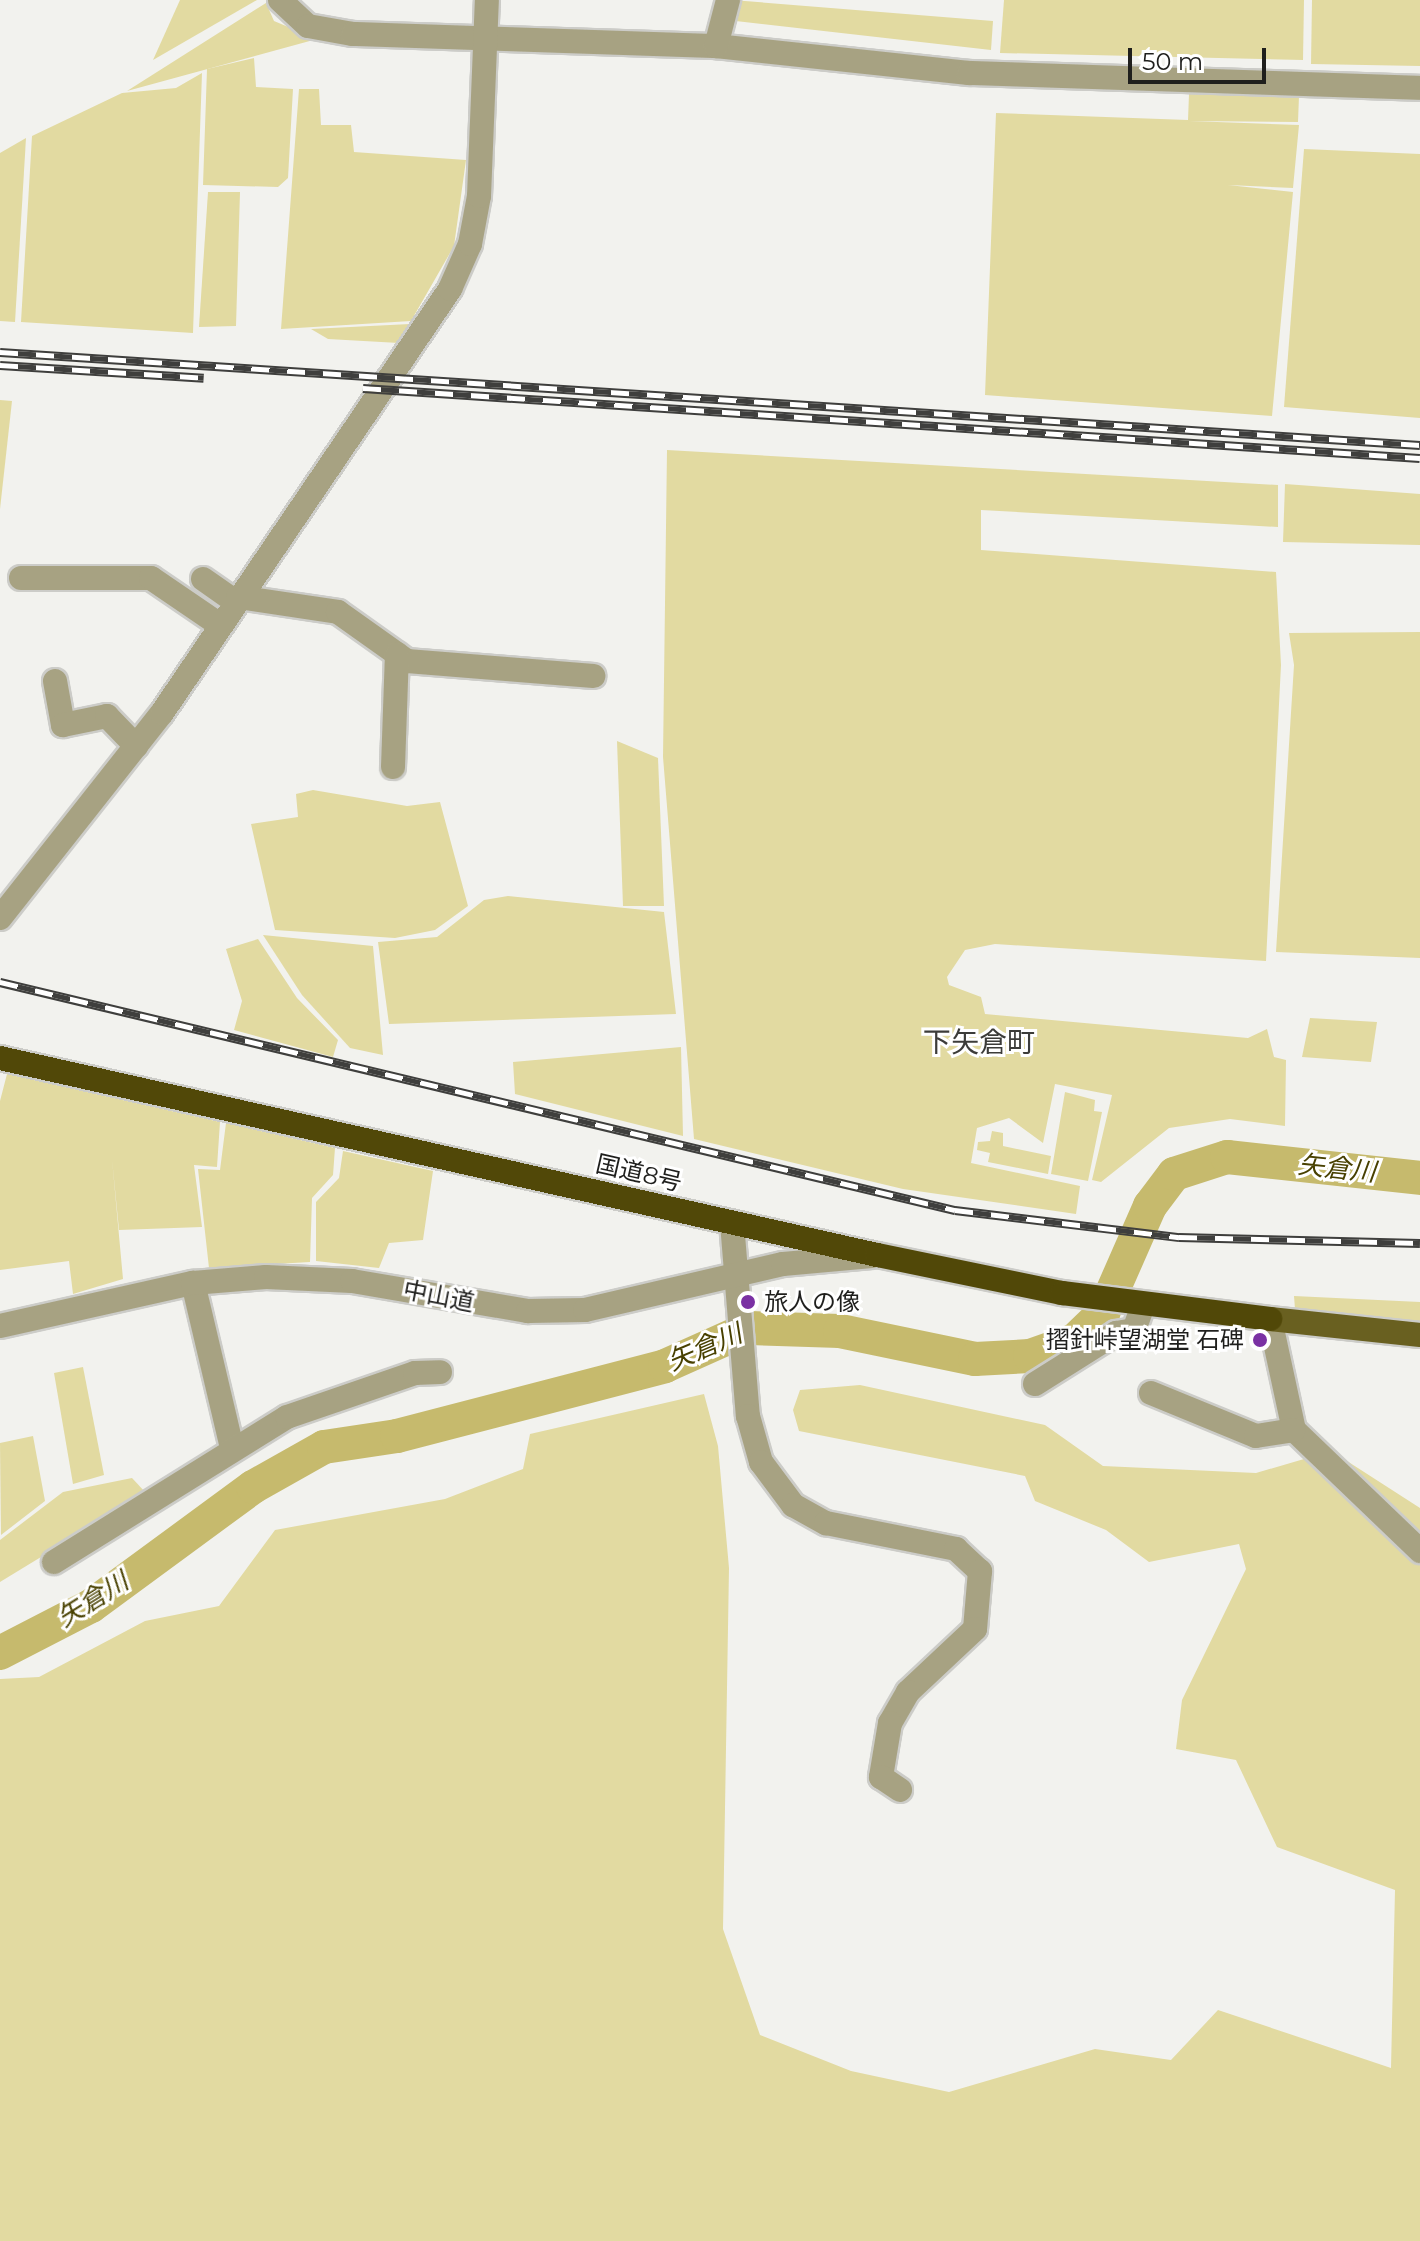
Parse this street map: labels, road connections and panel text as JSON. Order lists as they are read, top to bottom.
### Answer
{
  "streets": {
    "highway": ["国道8号"],
    "street": ["中山道"]
  },
  "crossings": [
    ["国道8号", "中山道"]
  ],
  "districts": ["下矢倉町"],
  "water": ["矢倉川"],
  "places": ["旅人の像", "摺針峠望湖堂 石碑"],
  "scale_bar": "50 m"
}
